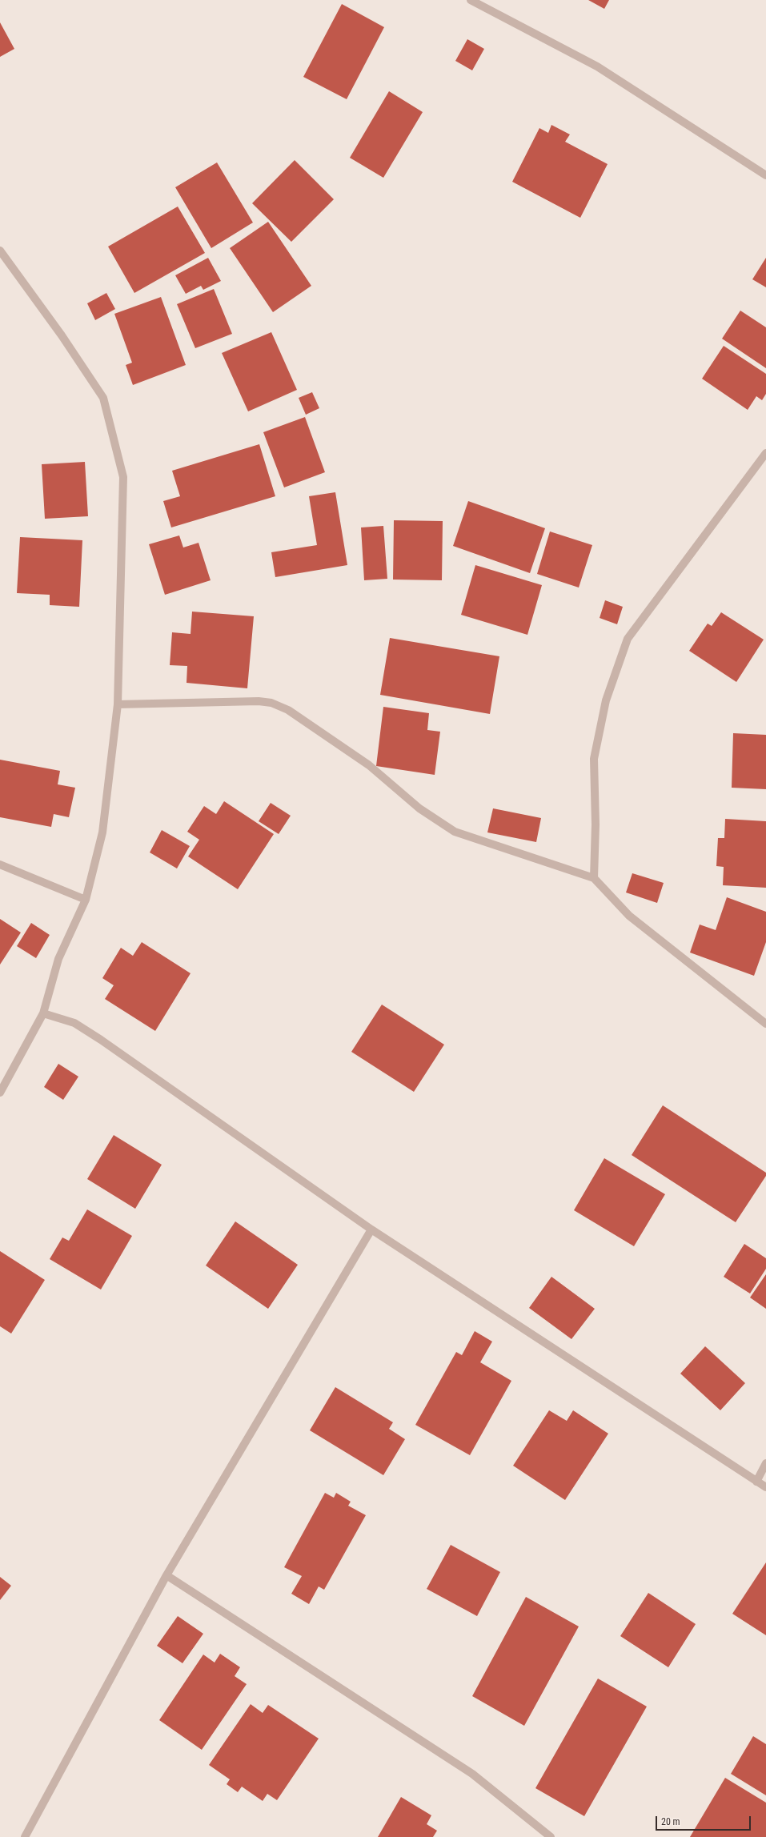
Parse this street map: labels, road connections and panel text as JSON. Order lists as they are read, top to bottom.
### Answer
{
  "scale_bar": "20 m"
}
